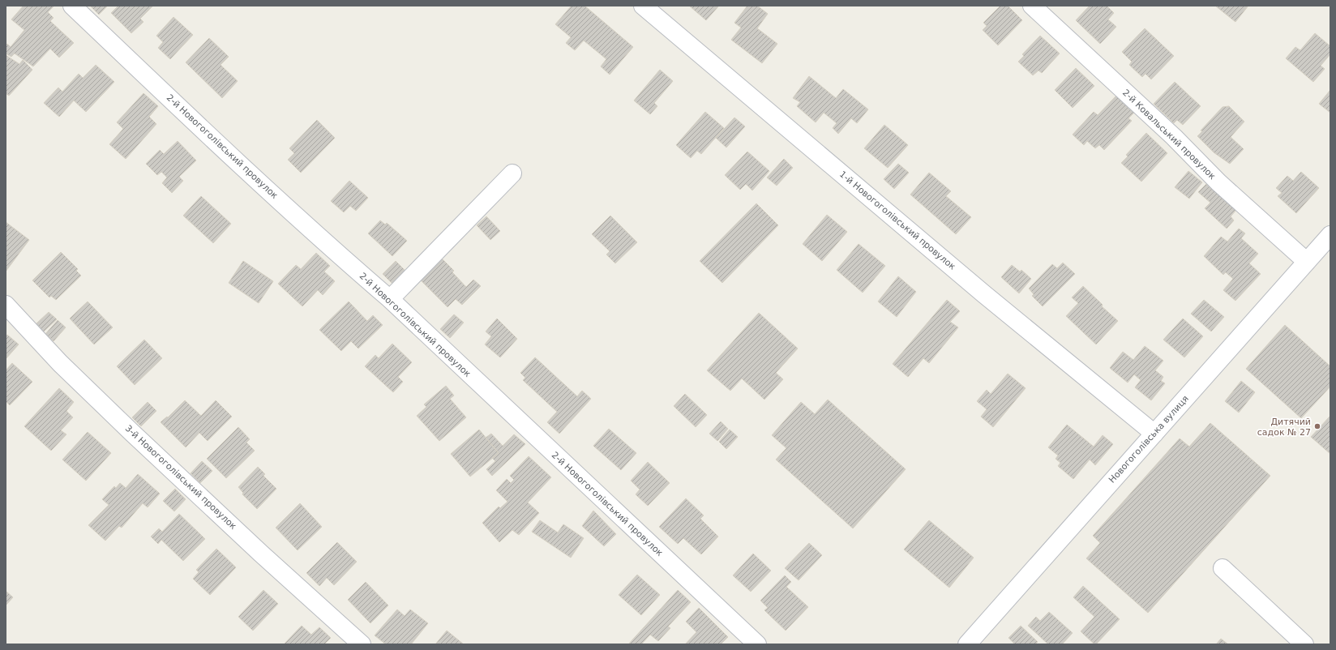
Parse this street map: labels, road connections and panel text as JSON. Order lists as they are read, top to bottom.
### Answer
{
  "streets": {
    "street": [
      "2-й Ковальський провулок",
      "2-й Новогоголівський провулок",
      "1-й Новогоголівський провулок",
      "Новогоголівська вулиця",
      "3-й Новогоголівський провулок"
    ]
  },
  "crossings": [
    ["2-й Ковальський провулок", "Новогоголівська вулиця"],
    ["1-й Новогоголівський провулок", "Новогоголівська вулиця"]
  ],
  "places": ["Дитячий садок № 27"]
}
